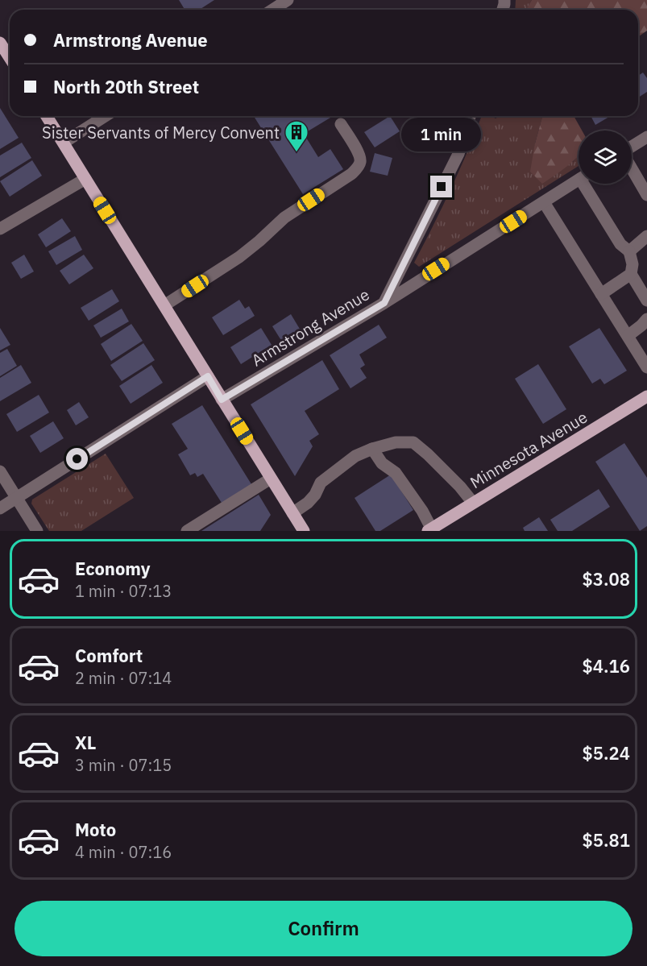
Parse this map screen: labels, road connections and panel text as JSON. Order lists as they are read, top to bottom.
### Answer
{
  "streets": {
    "main road": ["Minnesota Avenue"],
    "street": ["Armstrong Avenue"]
  },
  "places": {
    "building": ["Sister Servants of Mercy Convent"]
  },
  "page": {
    "banner": ["Armstrong Avenue", "North 20th Street"],
    "bubble": "1 min",
    "list": [
      {
        "name": "Economy",
        "note": "1 min · 07:13",
        "value": "$3.08"
      },
      {
        "name": "Comfort",
        "note": "2 min · 07:14",
        "value": "$4.16"
      },
      {
        "name": "XL",
        "note": "3 min · 07:15",
        "value": "$5.24"
      },
      {
        "name": "Moto",
        "note": "4 min · 07:16",
        "value": "$5.81"
      }
    ],
    "buttons": "Confirm"
  }
}
